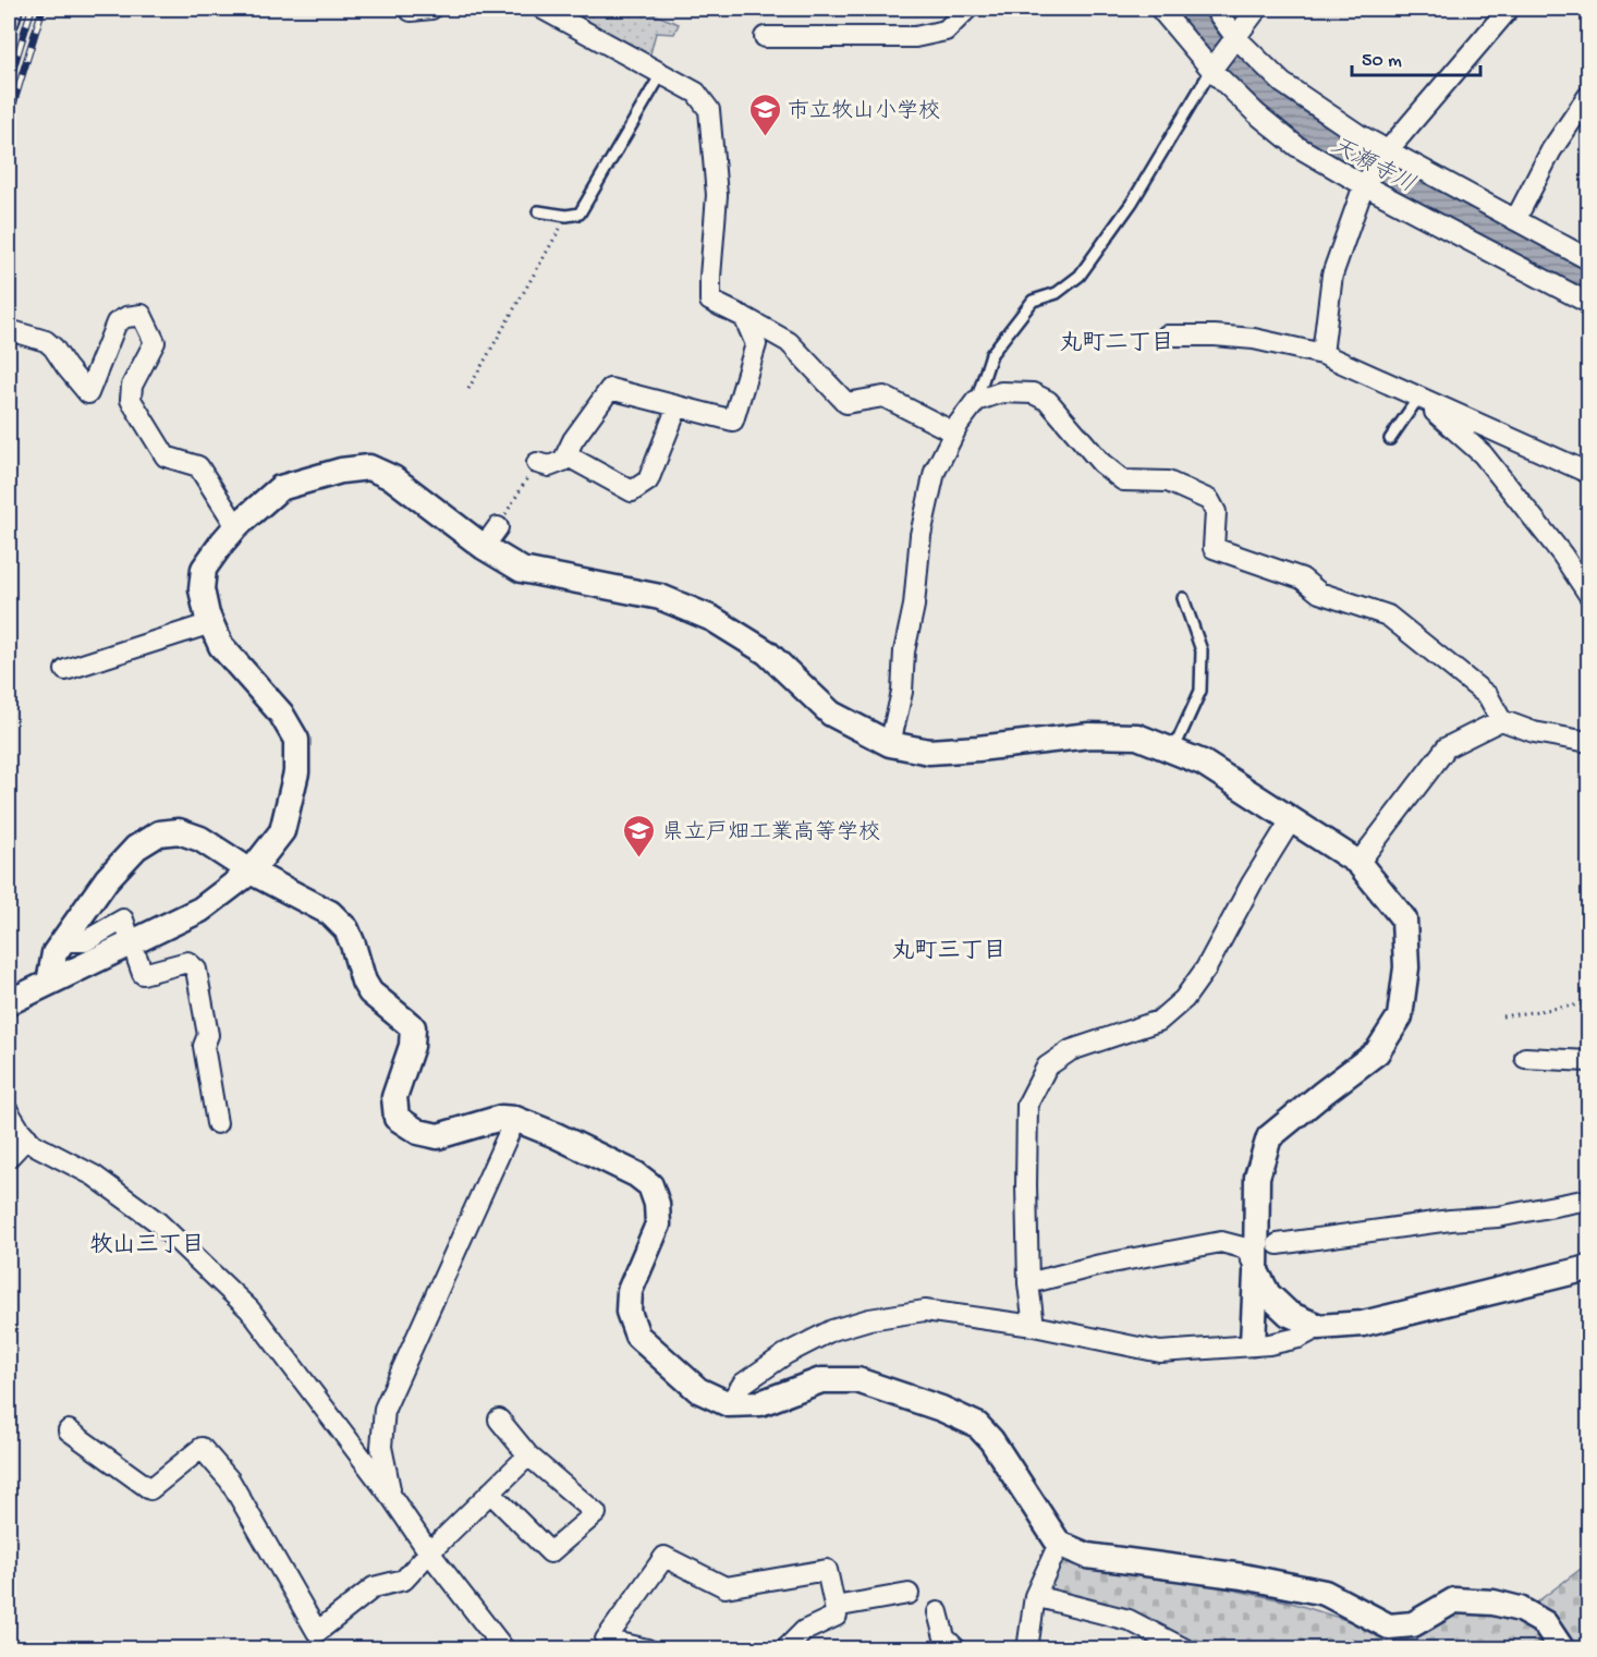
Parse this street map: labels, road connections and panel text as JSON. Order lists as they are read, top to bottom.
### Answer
{
  "districts": ["丸町二丁目", "丸町三丁目", "牧山三丁目"],
  "water": ["天瀬寺川"],
  "places": {
    "school or university": ["市立牧山小学校", "県立戸畑工業高等学校"]
  },
  "scale_bar": "50 m"
}
